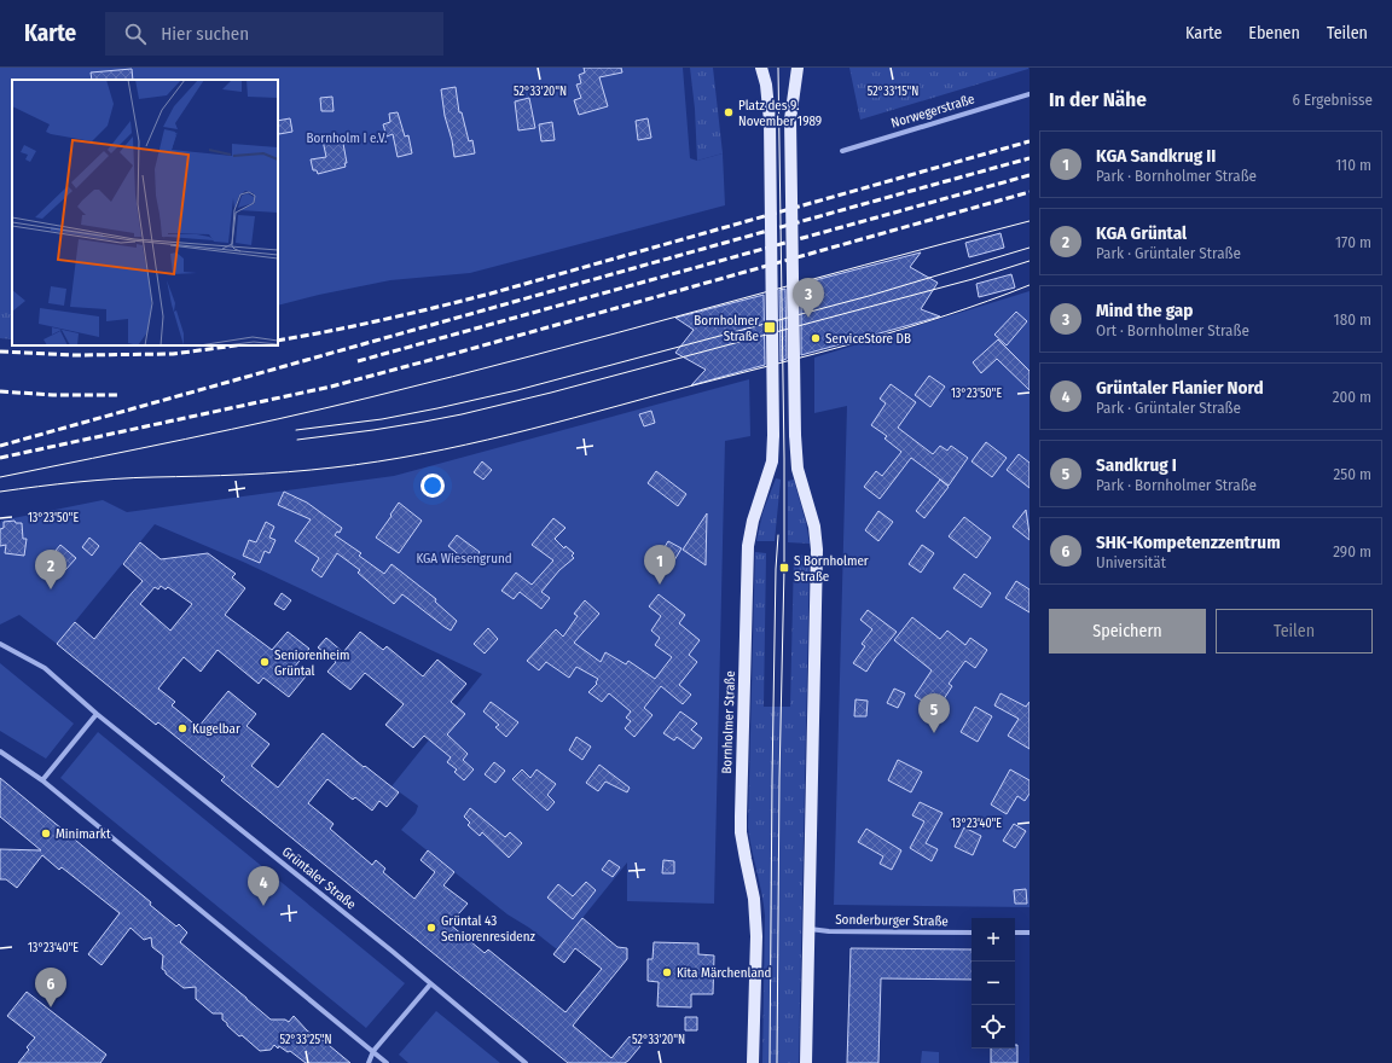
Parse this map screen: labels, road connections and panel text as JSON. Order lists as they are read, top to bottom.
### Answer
{
  "streets": {
    "main road": ["Bornholmer Straße"],
    "street": ["Norwegerstraße", "Grüntaler Straße", "Sonderburger Straße"]
  },
  "parks": ["Bornholm I e.V.", "KGA Wiesengrund"],
  "places": {
    "other": [
      "Platz des 9. November 1989",
      "ServiceStore DB",
      "Seniorenheim Grüntal",
      "Kugelbar",
      "Minimarkt",
      "Grüntal 43 Seniorenresidenz",
      "Kita Märchenland"
    ],
    "transit": ["Bornholmer Straße", "S Bornholmer Straße"]
  },
  "page": {
    "header": "Karte",
    "search": "Hier suchen",
    "nav": ["Karte", "Ebenen", "Teilen"],
    "heading": ["In der Nähe", "6 Ergebnisse"],
    "list": [
      {
        "mark": "1",
        "name": "KGA Sandkrug II",
        "note": "Park · Bornholmer Straße",
        "value": "110 m"
      },
      {
        "mark": "2",
        "name": "KGA Grüntal",
        "note": "Park · Grüntaler Straße",
        "value": "170 m"
      },
      {
        "mark": "3",
        "name": "Mind the gap",
        "note": "Ort · Bornholmer Straße",
        "value": "180 m"
      },
      {
        "mark": "4",
        "name": "Grüntaler Flanier Nord",
        "note": "Park · Grüntaler Straße",
        "value": "200 m"
      },
      {
        "mark": "5",
        "name": "Sandkrug I",
        "note": "Park · Bornholmer Straße",
        "value": "250 m"
      },
      {
        "mark": "6",
        "name": "SHK-Kompetenzzentrum",
        "note": "Universität",
        "value": "290 m"
      }
    ],
    "pins": [
      "3",
      "1",
      "2",
      "5",
      "4",
      "6"
    ],
    "buttons": ["Speichern", "Teilen"],
    "map_buttons": ["+", "−"]
  },
  "coordinates": [
    "52°33'20\"N",
    "52°33'15\"N",
    "13°23'50\"E",
    "13°23'40\"E",
    "52°33'25\"N"
  ]
}
